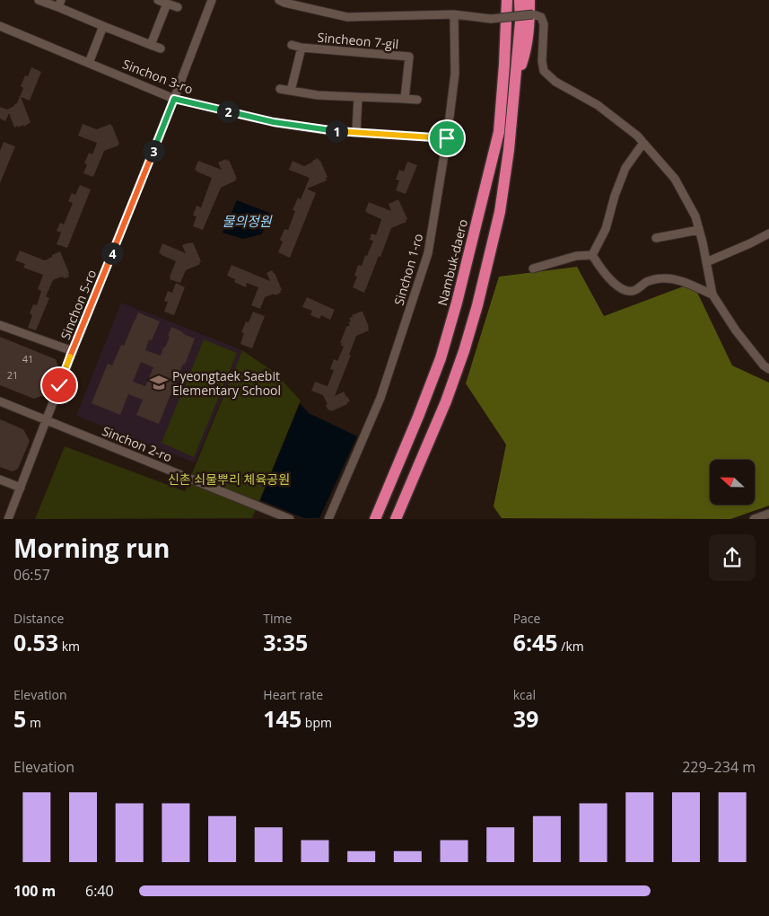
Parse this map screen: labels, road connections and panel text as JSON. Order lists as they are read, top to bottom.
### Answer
{
  "streets": {
    "highway": ["Nambuk-daero"],
    "street": [
      "Sincheon 7-gil",
      "Sinchon 3-ro",
      "Sinchon 1-ro",
      "Sinchon 5-ro",
      "Sinchon 2-ro"
    ]
  },
  "crossings": [
    ["Sinchon 3-ro", "Sinchon 1-ro"],
    ["Sinchon 3-ro", "Sinchon 5-ro"],
    ["Sinchon 5-ro", "Sinchon 2-ro"]
  ],
  "water": ["물의정원"],
  "parks": ["신촌 쇠물뿌리 체육공원"],
  "places": {
    "school or university": ["Pyeongtaek Saebit Elementary School"]
  },
  "house_numbers": ["41", "21"],
  "north": "left",
  "page": {
    "pins": [
      "2",
      "1",
      "3",
      "4"
    ],
    "heading": ["Morning run", "06:57"],
    "stats": [
      ["Distance", "0.53 km"],
      ["Time", "3:35"],
      ["Pace", "6:45 /km"],
      ["Elevation", "5 m"],
      ["Heart rate", "145 bpm"],
      ["kcal", "39"]
    ],
    "chart": ["Elevation", "229–234 m"],
    "list": [
      {
        "name": "100 m",
        "note": "6:40"
      }
    ]
  }
}
